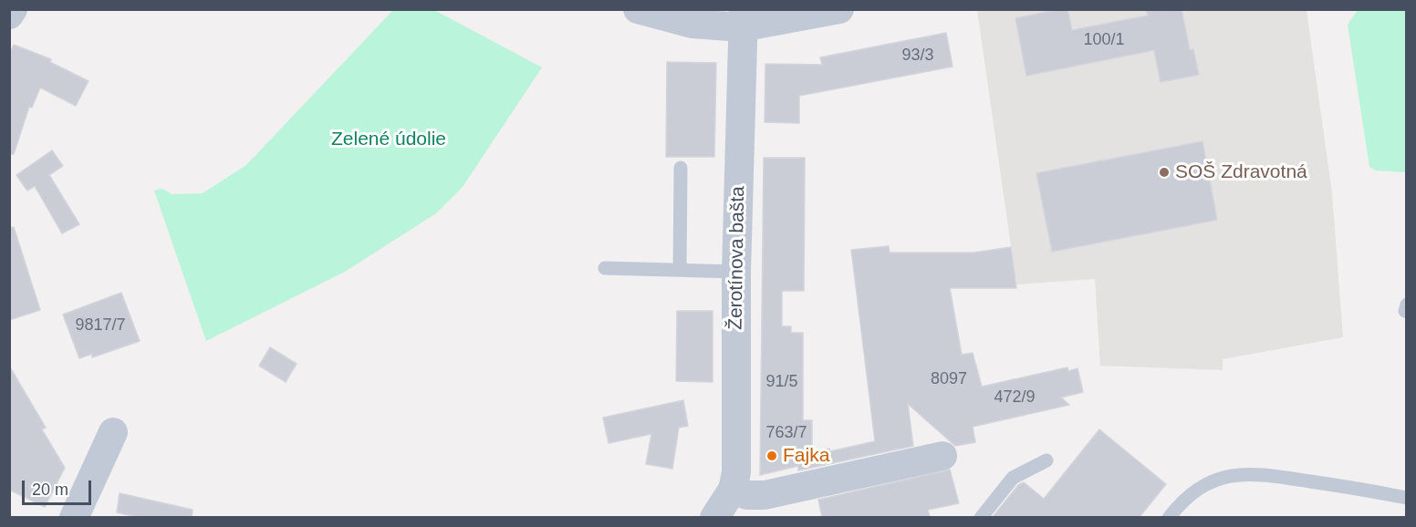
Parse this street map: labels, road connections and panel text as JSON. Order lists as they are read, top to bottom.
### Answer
{
  "streets": {
    "street": ["Žerotínova bašta"]
  },
  "parks": ["Zelené údolie"],
  "places": ["SOŠ Zdravotná", "Fajka"],
  "house_numbers": [
    "100/1",
    "93/3",
    "9817/7",
    "8097",
    "91/5",
    "472/9",
    "763/7"
  ],
  "scale_bar": "20 m"
}
